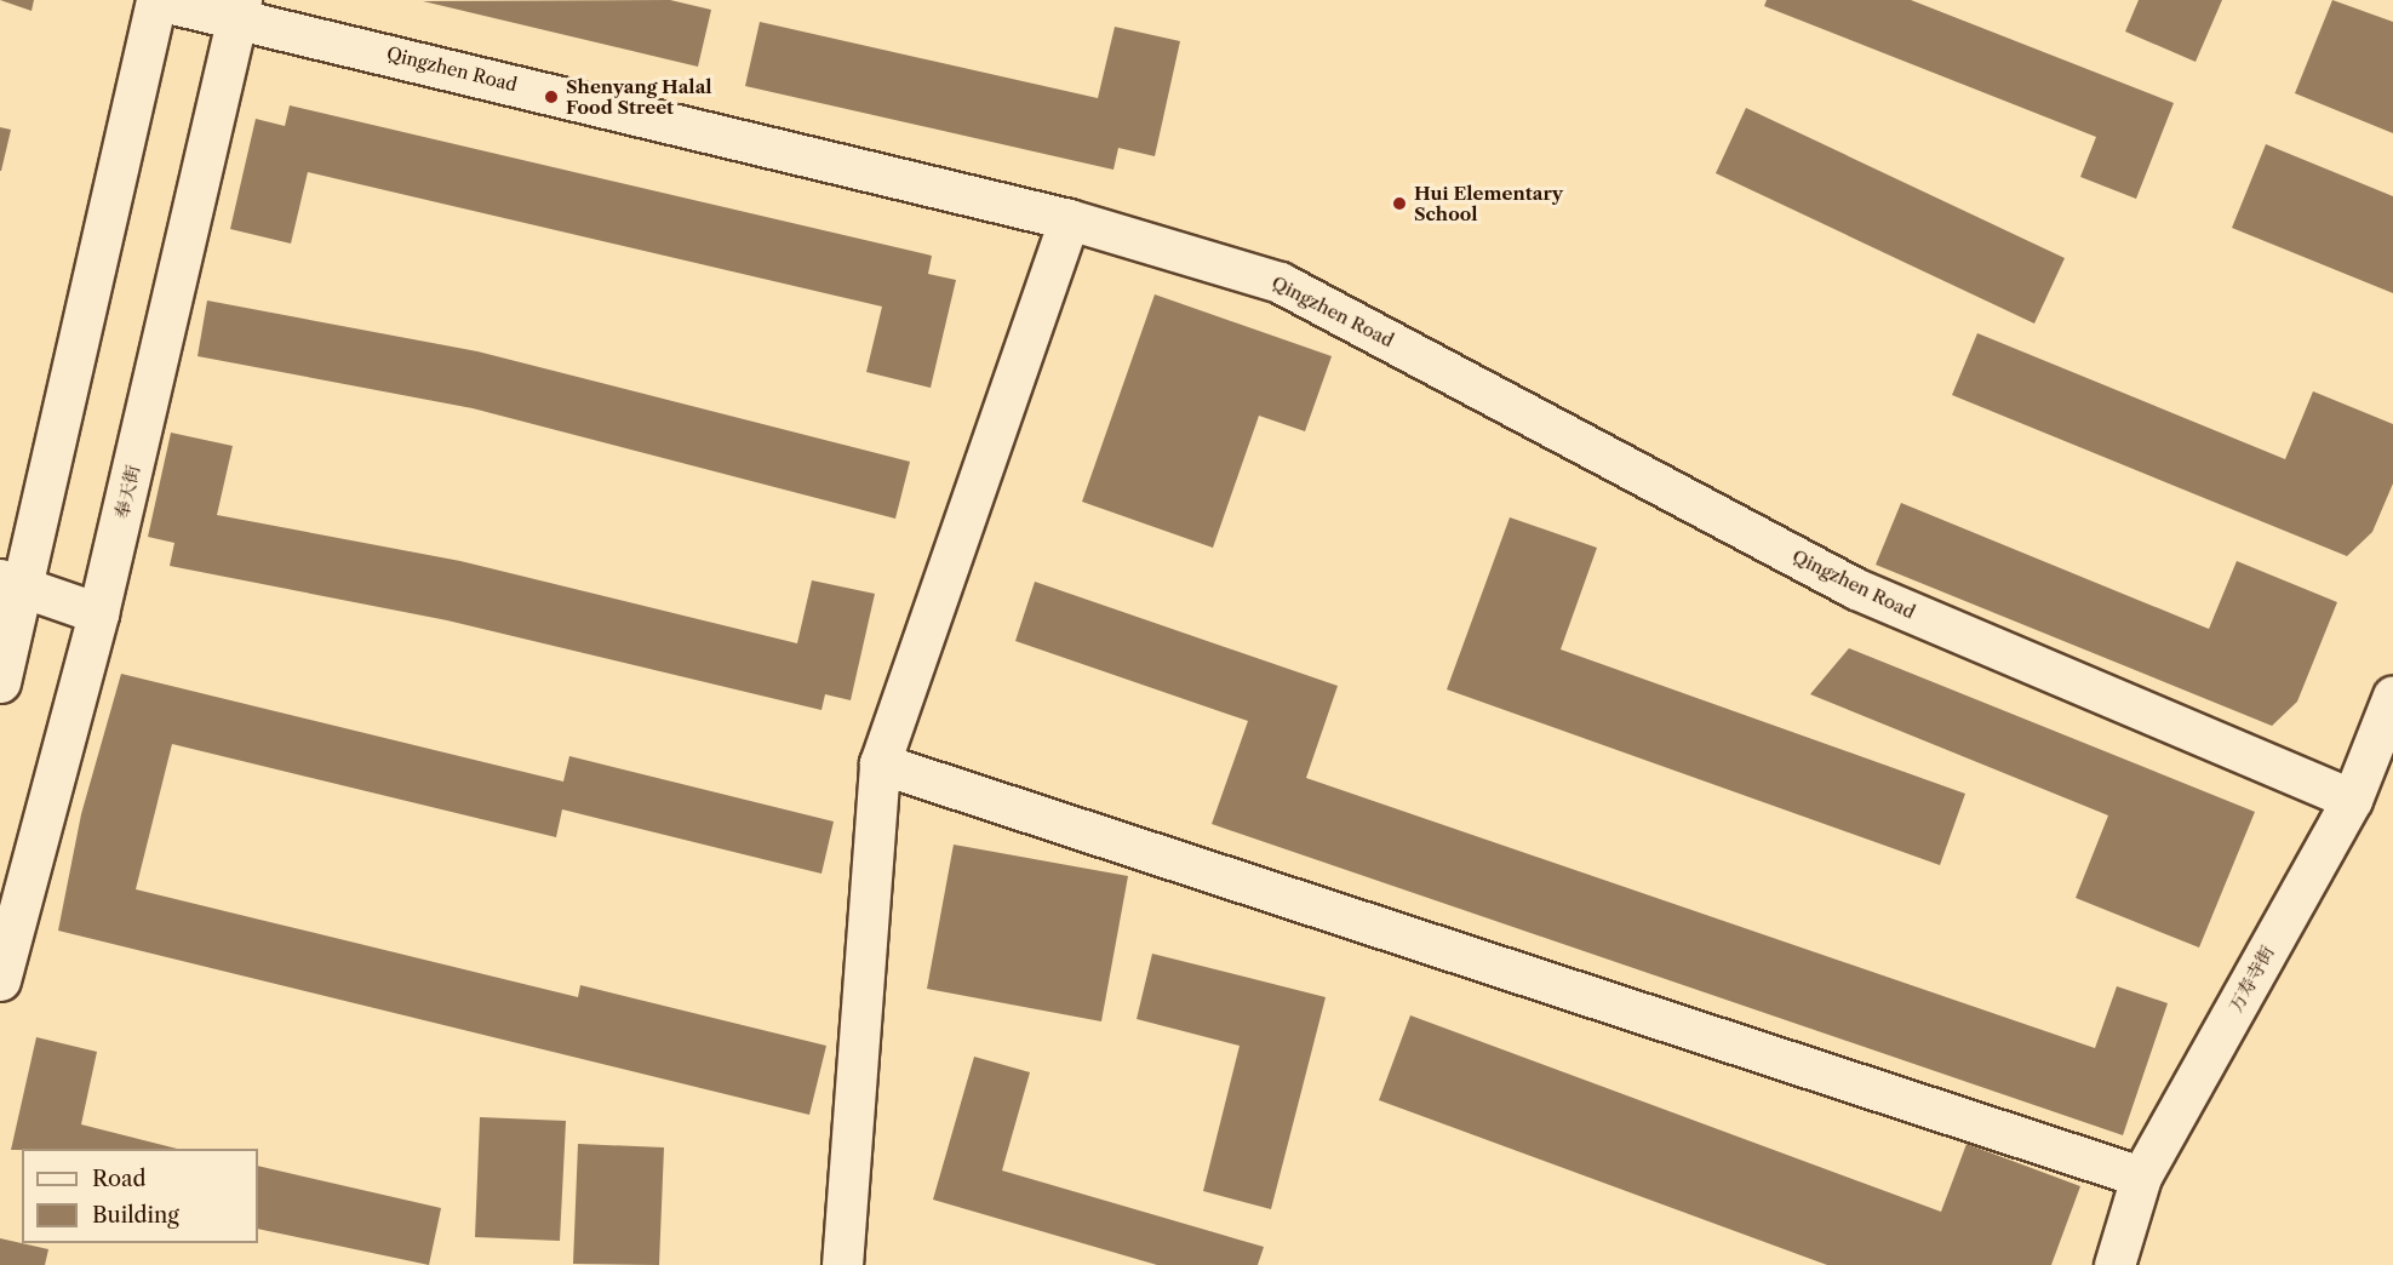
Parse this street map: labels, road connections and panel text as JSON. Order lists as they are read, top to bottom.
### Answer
{
  "streets": {
    "street": ["Qingzhen Road", "奉天街", "万寿寺街"]
  },
  "crossings": [
    ["Qingzhen Road", "奉天街"],
    ["Qingzhen Road", "万寿寺街"]
  ],
  "places": ["Shenyang Halal Food Street", "Hui Elementary School"],
  "legend": ["Road", "Building"]
}
